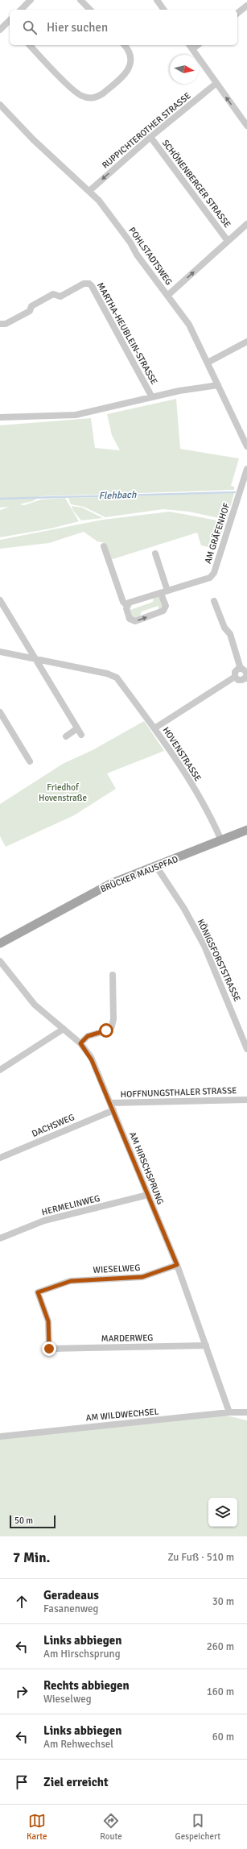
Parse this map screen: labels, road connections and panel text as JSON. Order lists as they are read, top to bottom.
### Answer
{
  "streets": {
    "main road": ["BRÜCKER MAUSPFAD"],
    "street": [
      "RUPPICHTEROTHER STRASSE",
      "SCHÖNENBERGER STRASSE",
      "POHLSTADTSWEG",
      "MARTHA-HEUBLEIN-STRASSE",
      "AM GRÄFENHOF",
      "HOVENSTRASSE",
      "KÖNIGSFORSTSTRASSE",
      "HOFFNUNGSTHALER STRASSE",
      "DACHSWEG",
      "AM HIRSCHSPRUNG",
      "HERMELINWEG",
      "WIESELWEG",
      "MARDERWEG",
      "AM WILDWECHSEL"
    ]
  },
  "crossings": [
    ["RUPPICHTEROTHER STRASSE", "SCHÖNENBERGER STRASSE"],
    ["RUPPICHTEROTHER STRASSE", "POHLSTADTSWEG"],
    ["HOVENSTRASSE", "BRÜCKER MAUSPFAD"],
    ["BRÜCKER MAUSPFAD", "KÖNIGSFORSTSTRASSE"],
    ["HOFFNUNGSTHALER STRASSE", "AM HIRSCHSPRUNG"],
    ["DACHSWEG", "AM HIRSCHSPRUNG"],
    ["AM HIRSCHSPRUNG", "HERMELINWEG"],
    ["AM HIRSCHSPRUNG", "WIESELWEG"],
    ["AM HIRSCHSPRUNG", "MARDERWEG"],
    ["AM HIRSCHSPRUNG", "AM WILDWECHSEL"],
    ["WIESELWEG", "MARDERWEG"]
  ],
  "one_way": ["RUPPICHTEROTHER STRASSE"],
  "water": ["Flehbach"],
  "parks": ["Friedhof Hovenstraße"],
  "scale_bar": "50 m",
  "north": "right",
  "page": {
    "search": "Hier suchen",
    "scale": "50 m",
    "heading": ["7 Min.", "Zu Fuß · 510 m"],
    "list": [
      ["Geradeaus", "Fasanenweg", "30 m"],
      ["Links abbiegen", "Am Hirschsprung", "260 m"],
      ["Rechts abbiegen", "Wieselweg", "160 m"],
      ["Links abbiegen", "Am Rehwechsel", "60 m"],
      "Ziel erreicht"
    ],
    "nav": ["Karte", "Route", "Gespeichert"]
  }
}
